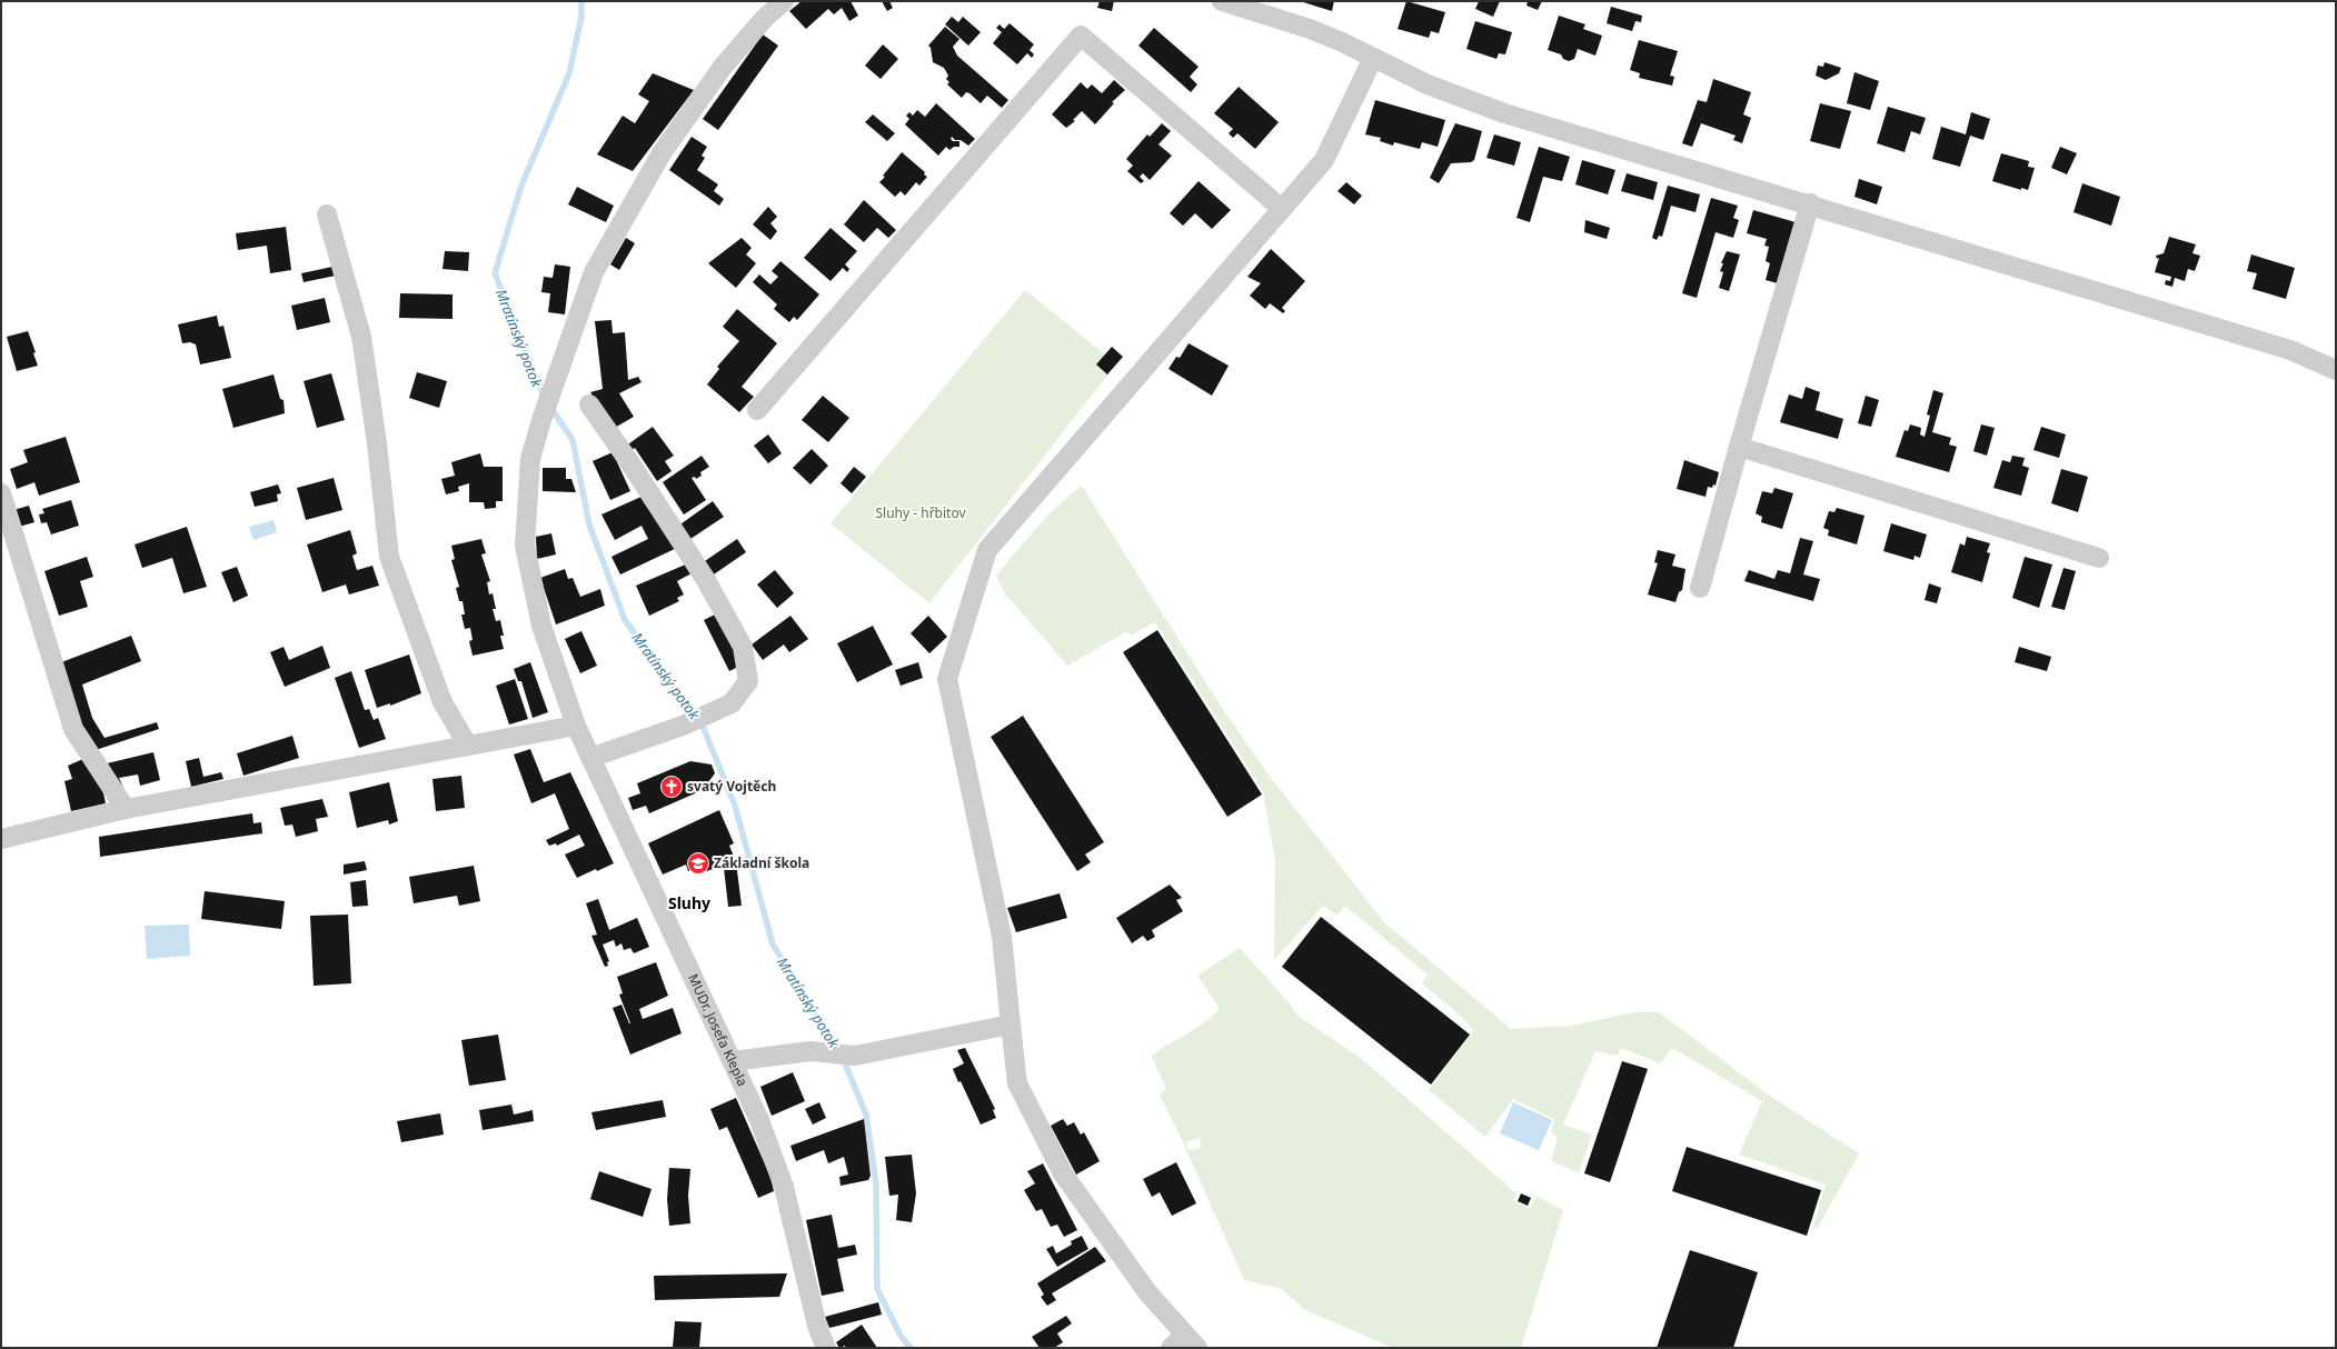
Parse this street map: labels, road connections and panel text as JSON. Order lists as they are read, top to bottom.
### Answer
{
  "streets": {
    "street": ["MUDr. Josefa Klepla"]
  },
  "districts": ["Sluhy"],
  "water": ["Mratínský potok"],
  "parks": ["Sluhy - hřbitov"],
  "places": {
    "church": ["svatý Vojtěch"],
    "school or university": ["Základní škola"]
  }
}
